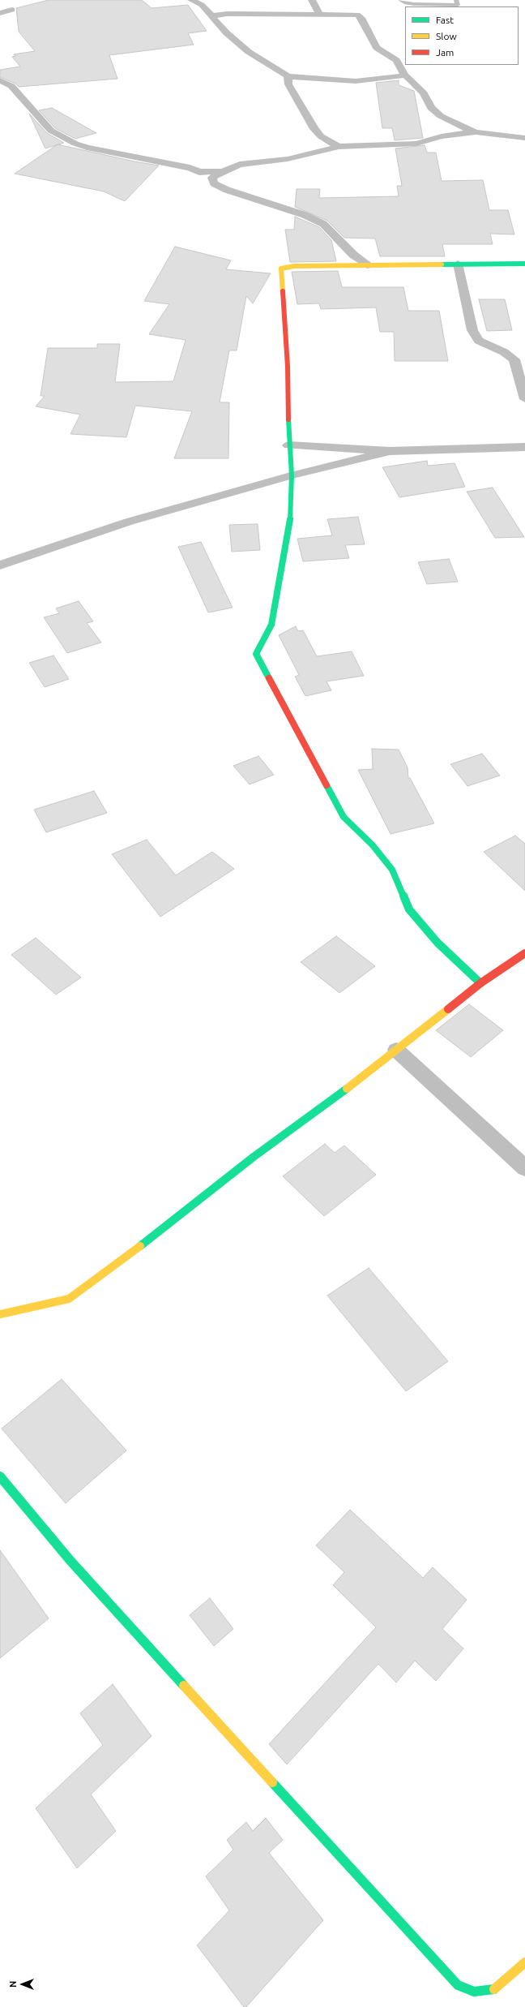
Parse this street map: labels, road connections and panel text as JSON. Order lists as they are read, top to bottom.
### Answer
{
  "legend": ["Fast", "Slow", "Jam"],
  "north": "left"
}
